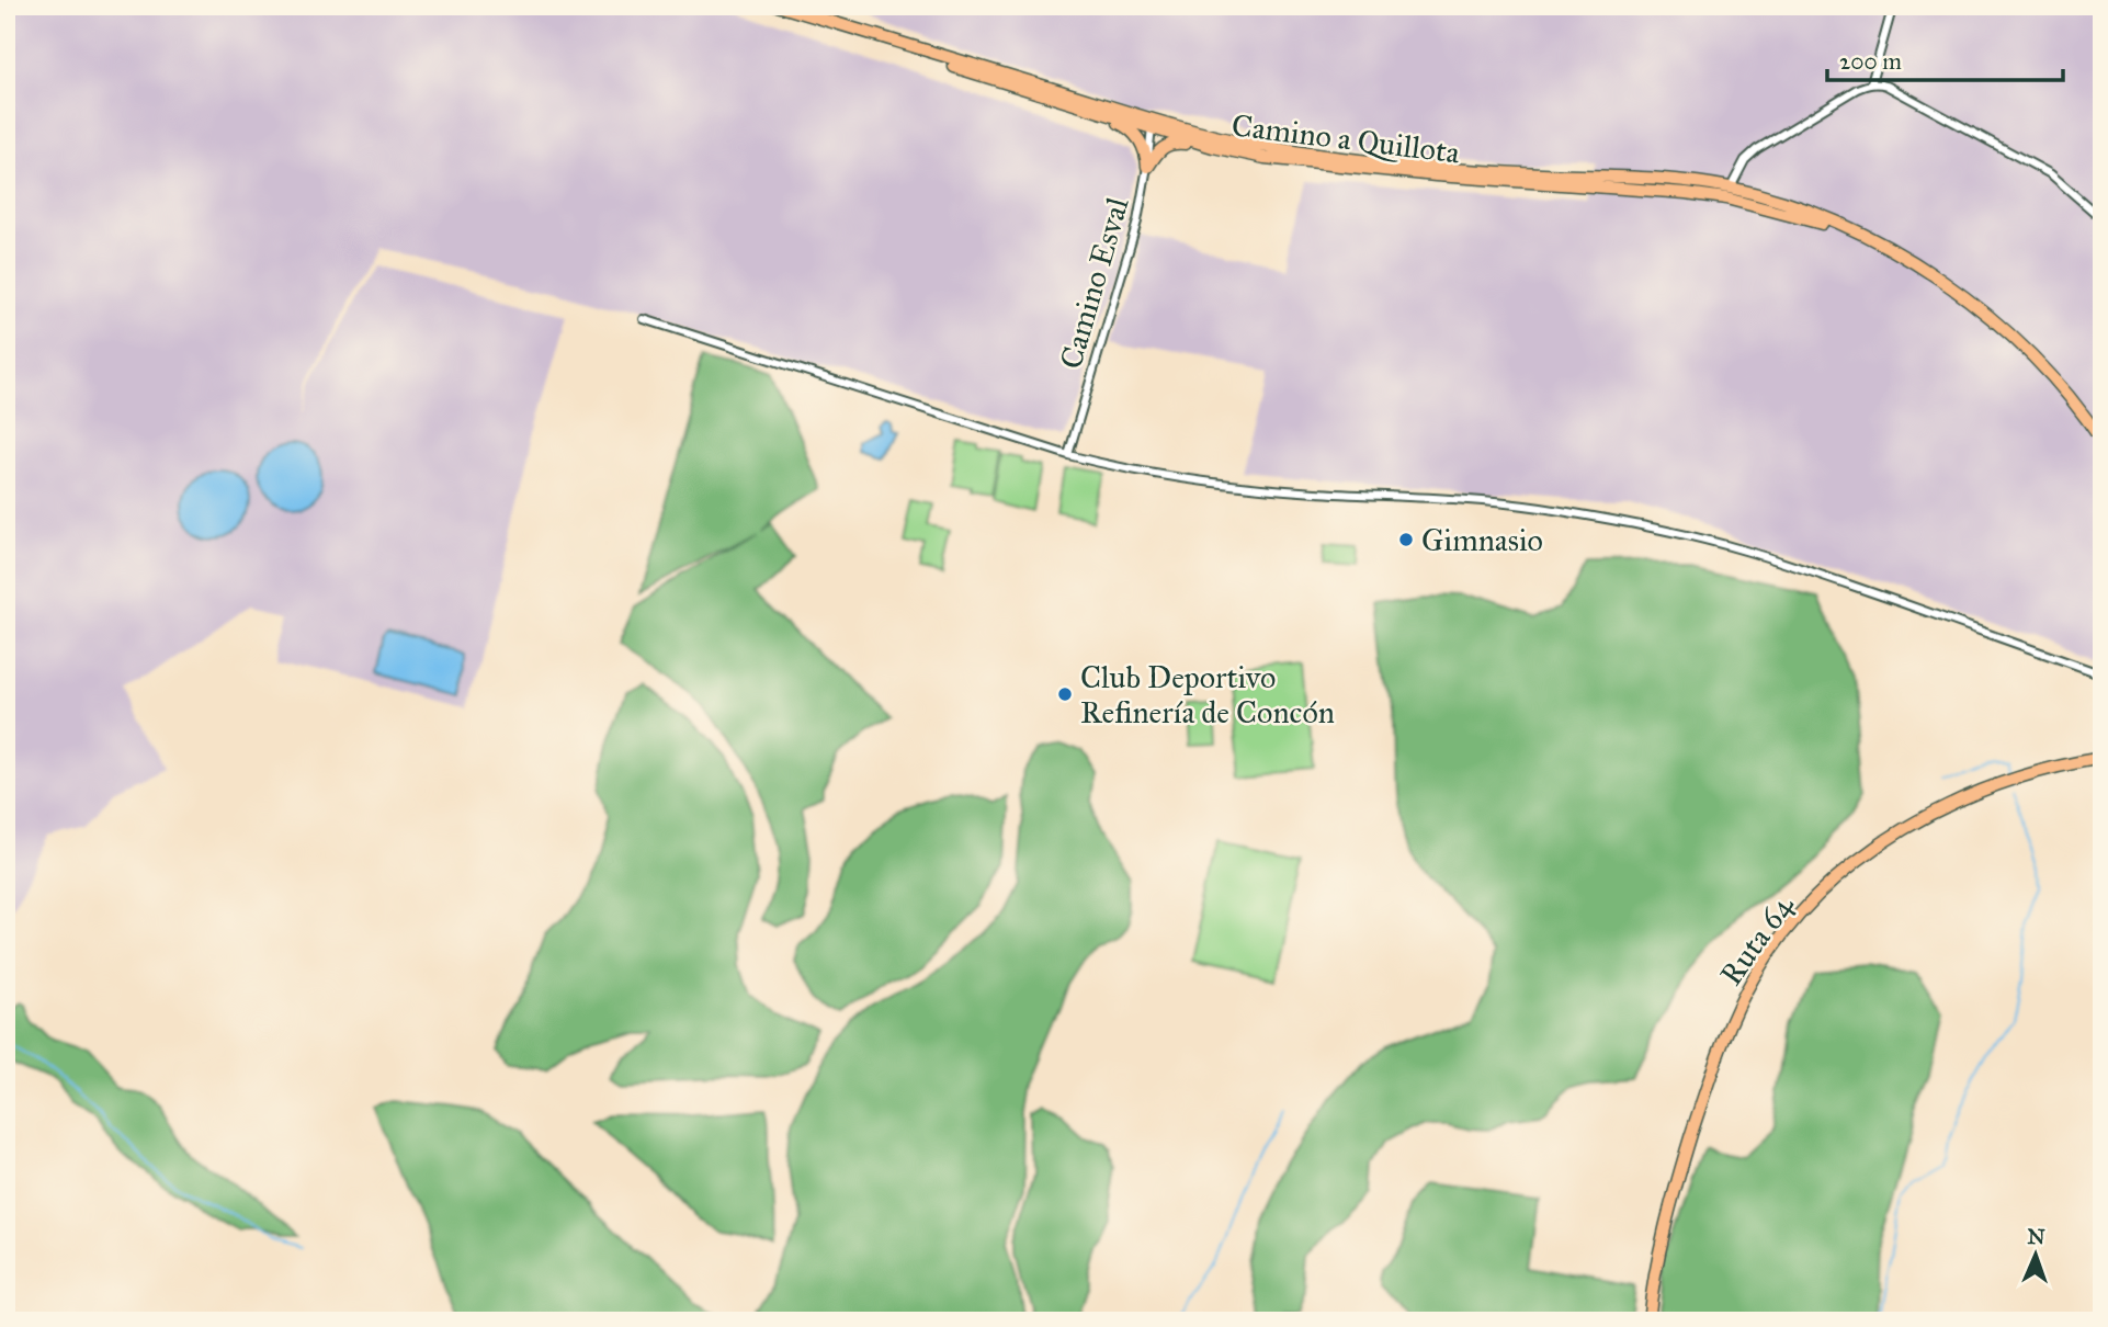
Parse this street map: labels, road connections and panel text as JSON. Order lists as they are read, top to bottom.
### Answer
{
  "streets": {
    "main road": ["Camino a Quillota", "Ruta 64"],
    "street": ["Camino Esval"]
  },
  "crossings": [
    ["Camino a Quillota", "Camino Esval"]
  ],
  "places": ["Gimnasio", "Club Deportivo Refinería de Concón"],
  "scale_bar": "200 m",
  "north": "top"
}
